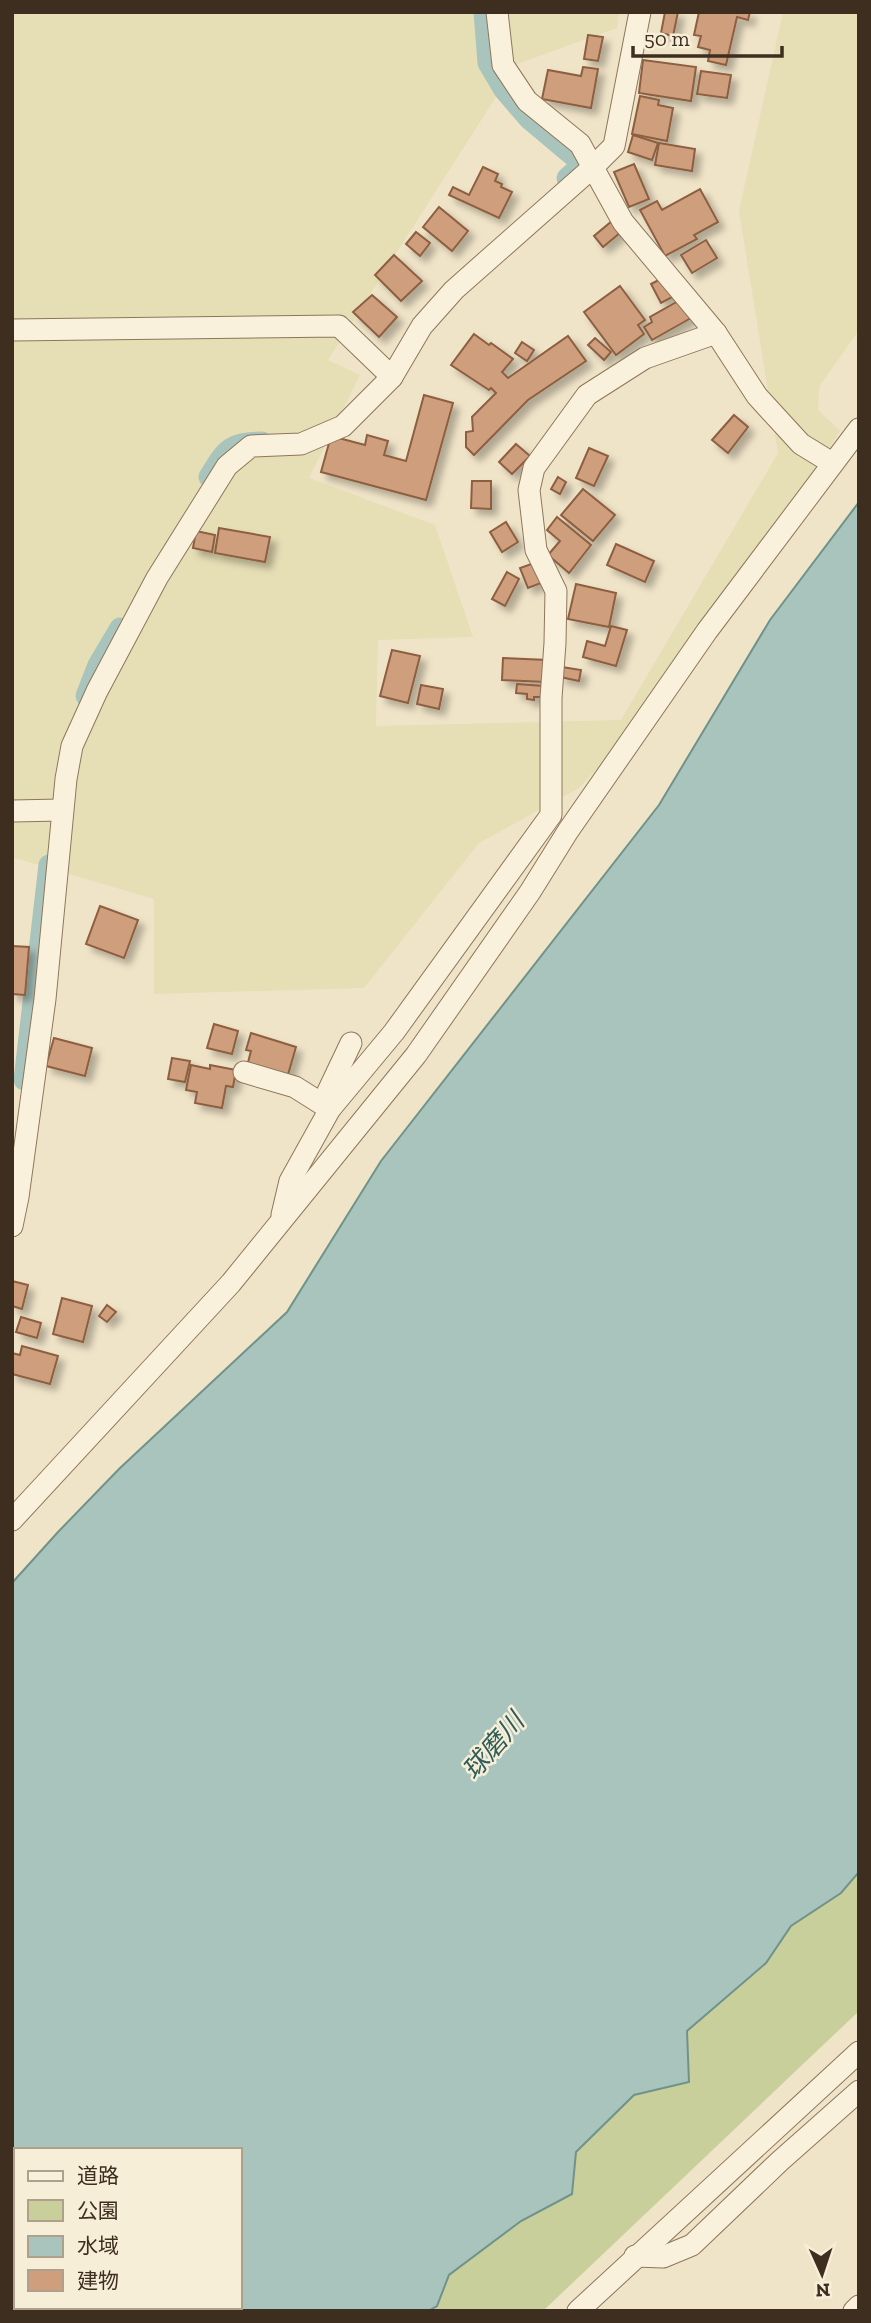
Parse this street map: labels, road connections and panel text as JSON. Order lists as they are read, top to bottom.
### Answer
{
  "water": ["球磨川"],
  "legend": [
    "道路",
    "公園",
    "水域",
    "建物"
  ],
  "scale_bar": "50 m",
  "north": "bottom"
}
